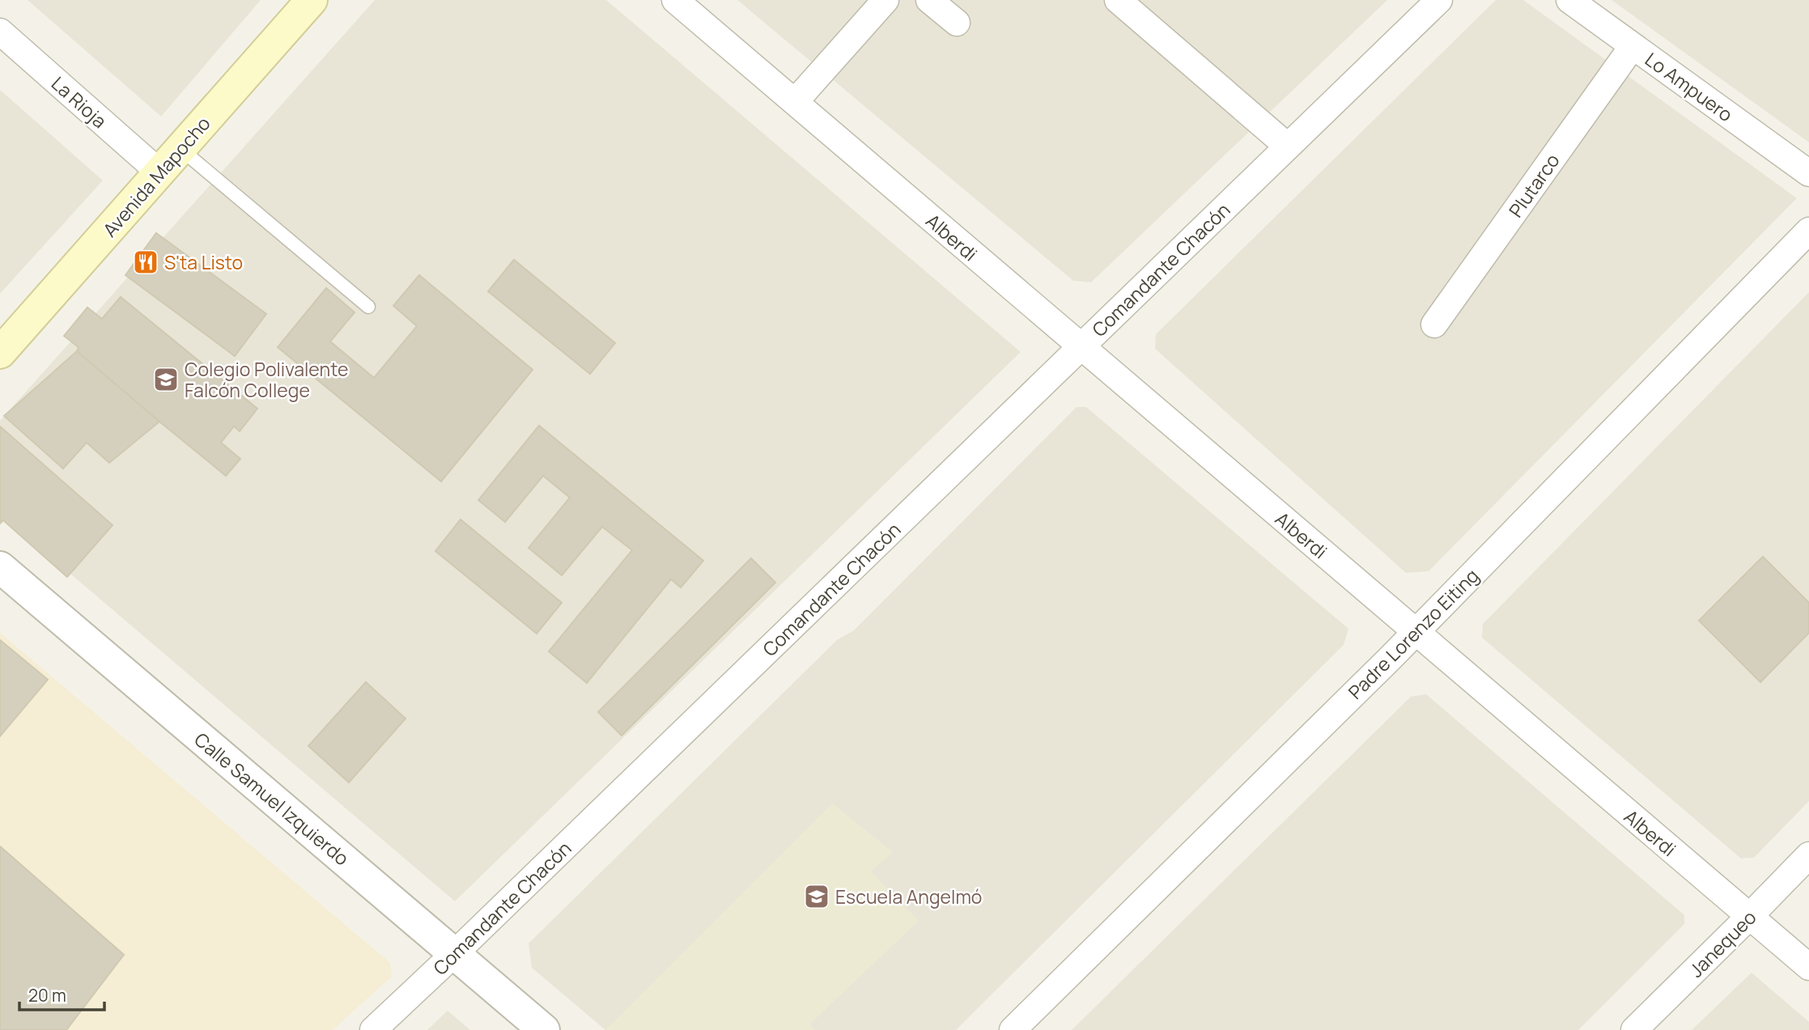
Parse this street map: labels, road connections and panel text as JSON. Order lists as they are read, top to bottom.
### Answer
{
  "streets": {
    "main road": ["Avenida Mapocho"],
    "street": [
      "Lo Ampuero",
      "La Rioja",
      "Plutarco",
      "Alberdi",
      "Comandante Chacón",
      "Padre Lorenzo Eiting",
      "Calle Samuel Izquierdo",
      "Janequeo"
    ]
  },
  "crossings": [
    ["Lo Ampuero", "Plutarco"],
    ["La Rioja", "Avenida Mapocho"],
    ["Alberdi", "Comandante Chacón"],
    ["Alberdi", "Padre Lorenzo Eiting"],
    ["Alberdi", "Janequeo"],
    ["Comandante Chacón", "Calle Samuel Izquierdo"]
  ],
  "places": {
    "restaurant": ["S'ta Listo"],
    "school or university": ["Colegio Polivalente Falcón College", "Escuela Angelmó"]
  },
  "scale_bar": "20 m"
}
